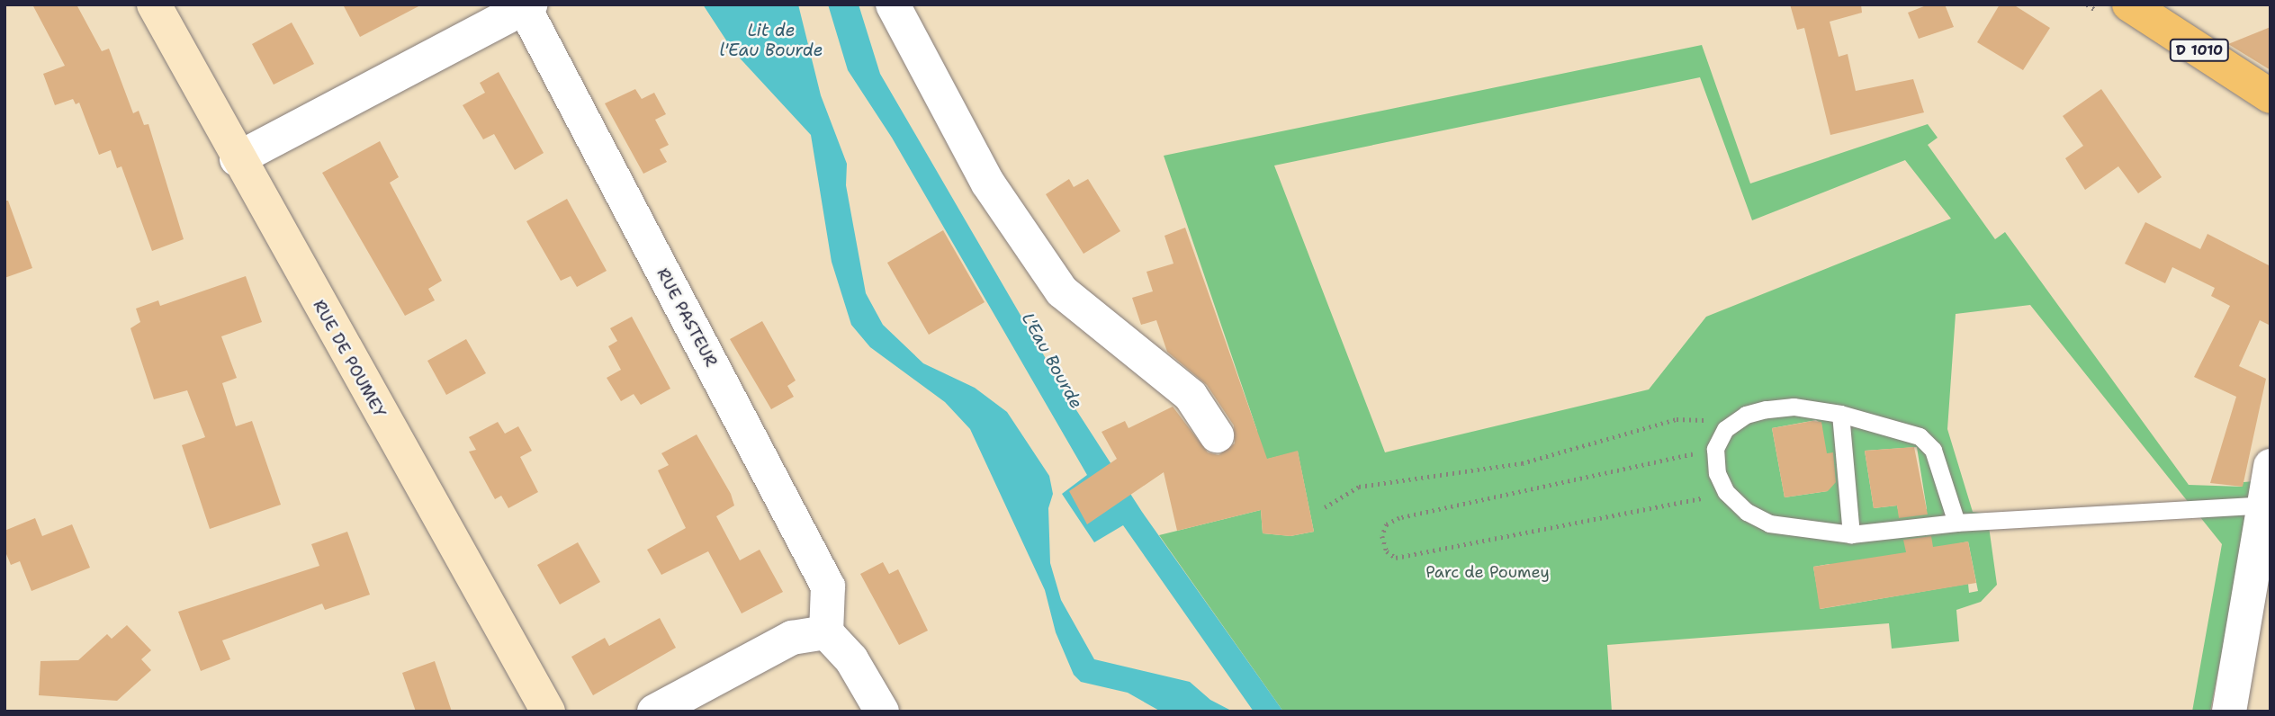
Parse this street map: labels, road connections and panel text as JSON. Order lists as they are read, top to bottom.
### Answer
{
  "streets": {
    "main road": ["D 1010"],
    "street": ["RUE PASTEUR", "RUE DE POUMEY"]
  },
  "crossings": [
    ["RUE PASTEUR", "RUE DE POUMEY"]
  ],
  "water": ["Lit de l'Eau Bourde", "L'Eau Bourde"],
  "parks": ["Parc de Poumey"]
}
